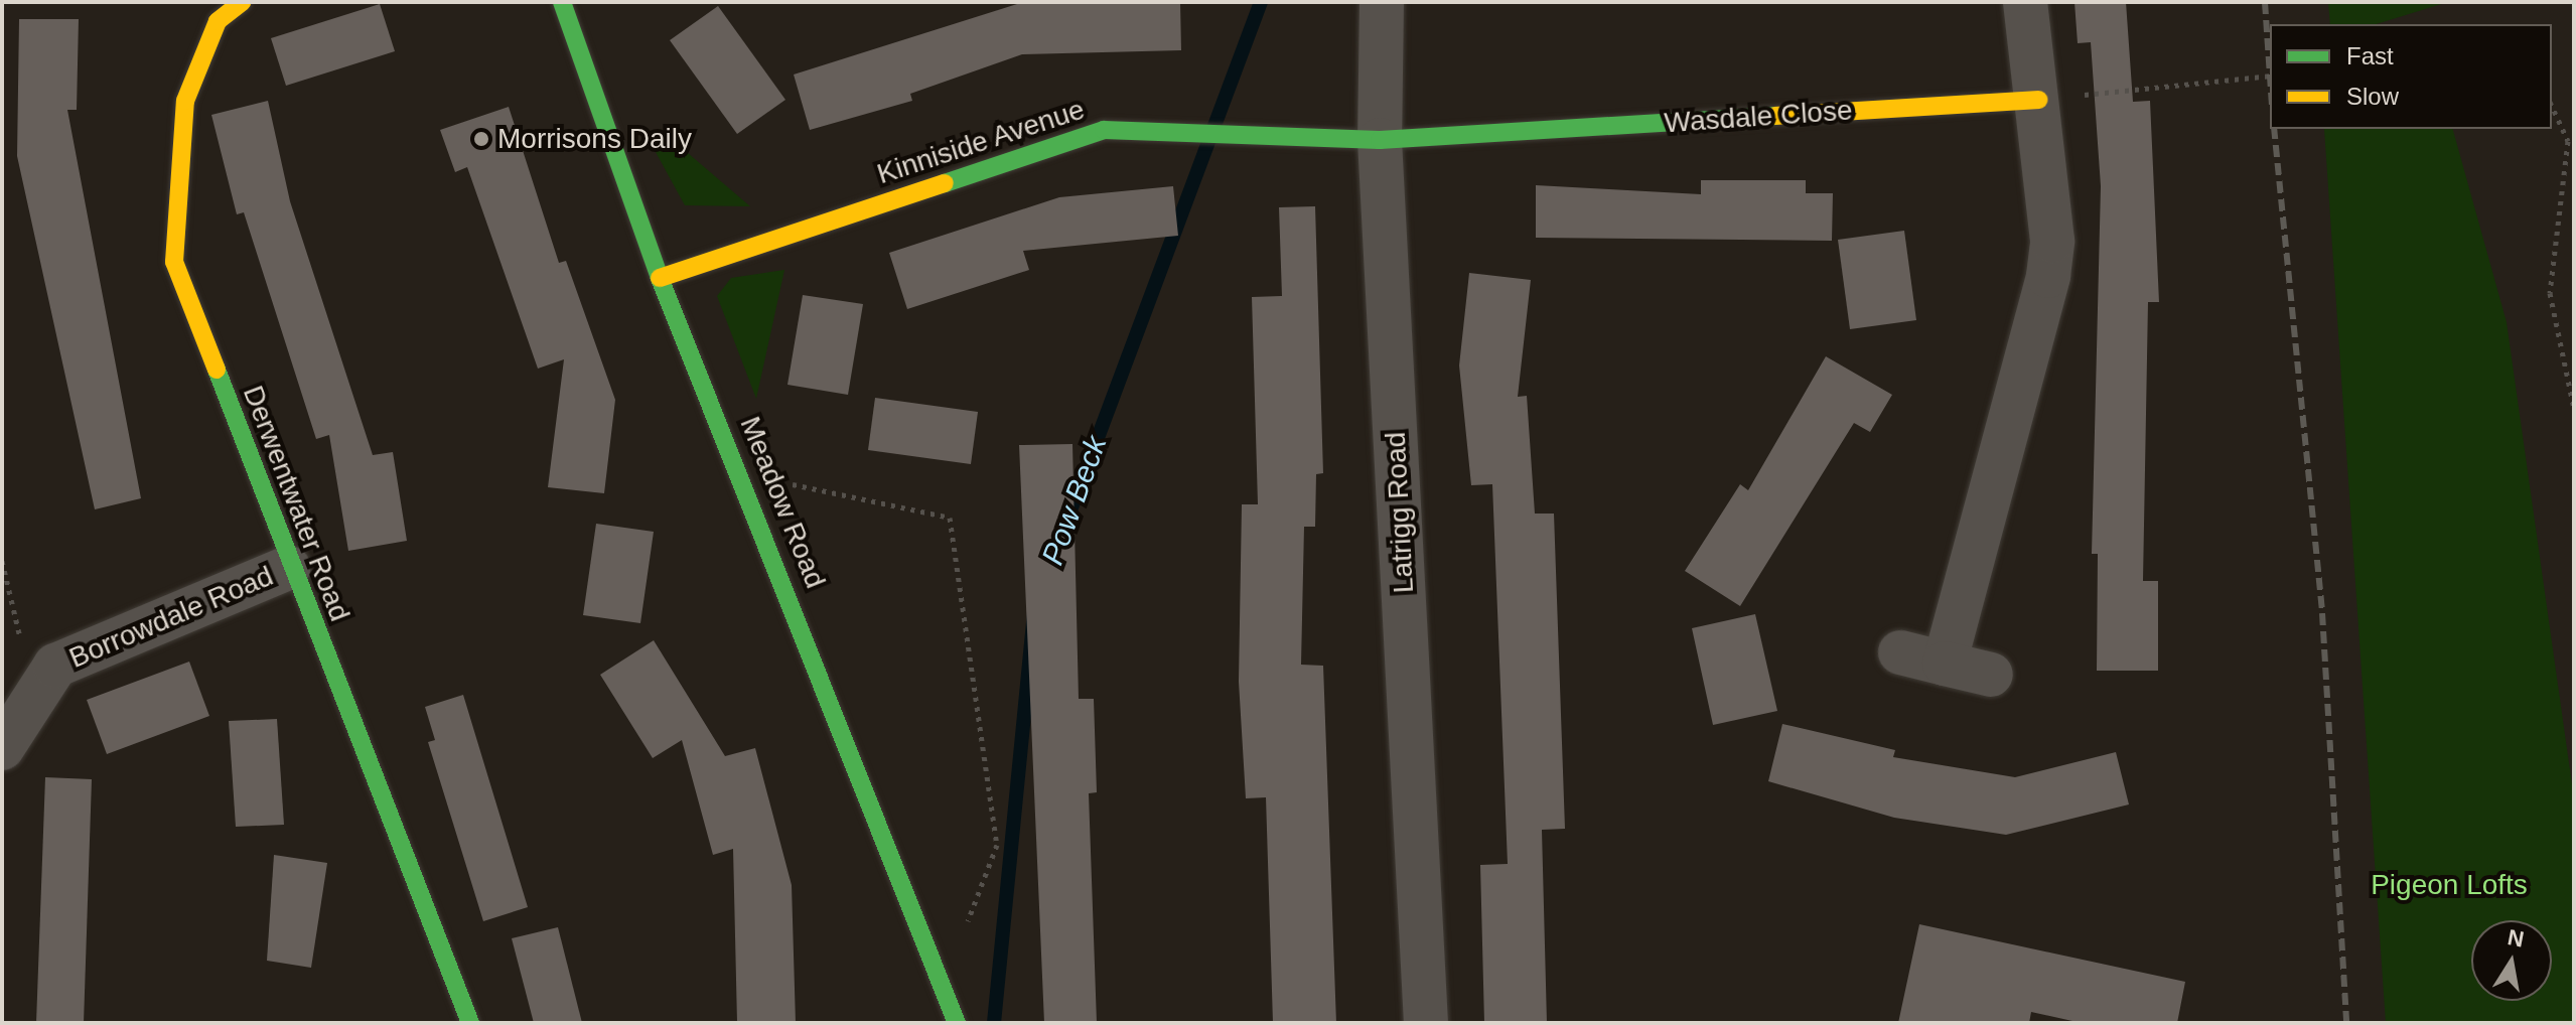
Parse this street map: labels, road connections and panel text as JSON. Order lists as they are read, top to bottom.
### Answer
{
  "streets": {
    "street": [
      "Wasdale Close",
      "Kinniside Avenue",
      "Meadow Road",
      "Derwentwater Road",
      "Latrigg Road",
      "Borrowdale Road"
    ]
  },
  "crossings": [
    ["Wasdale Close", "Kinniside Avenue"],
    ["Wasdale Close", "Latrigg Road"],
    ["Kinniside Avenue", "Meadow Road"],
    ["Kinniside Avenue", "Latrigg Road"],
    ["Derwentwater Road", "Borrowdale Road"]
  ],
  "water": ["Pow Beck"],
  "parks": ["Pigeon Lofts"],
  "places": ["Morrisons Daily"],
  "legend": ["Fast", "Slow"],
  "north": "top"
}
